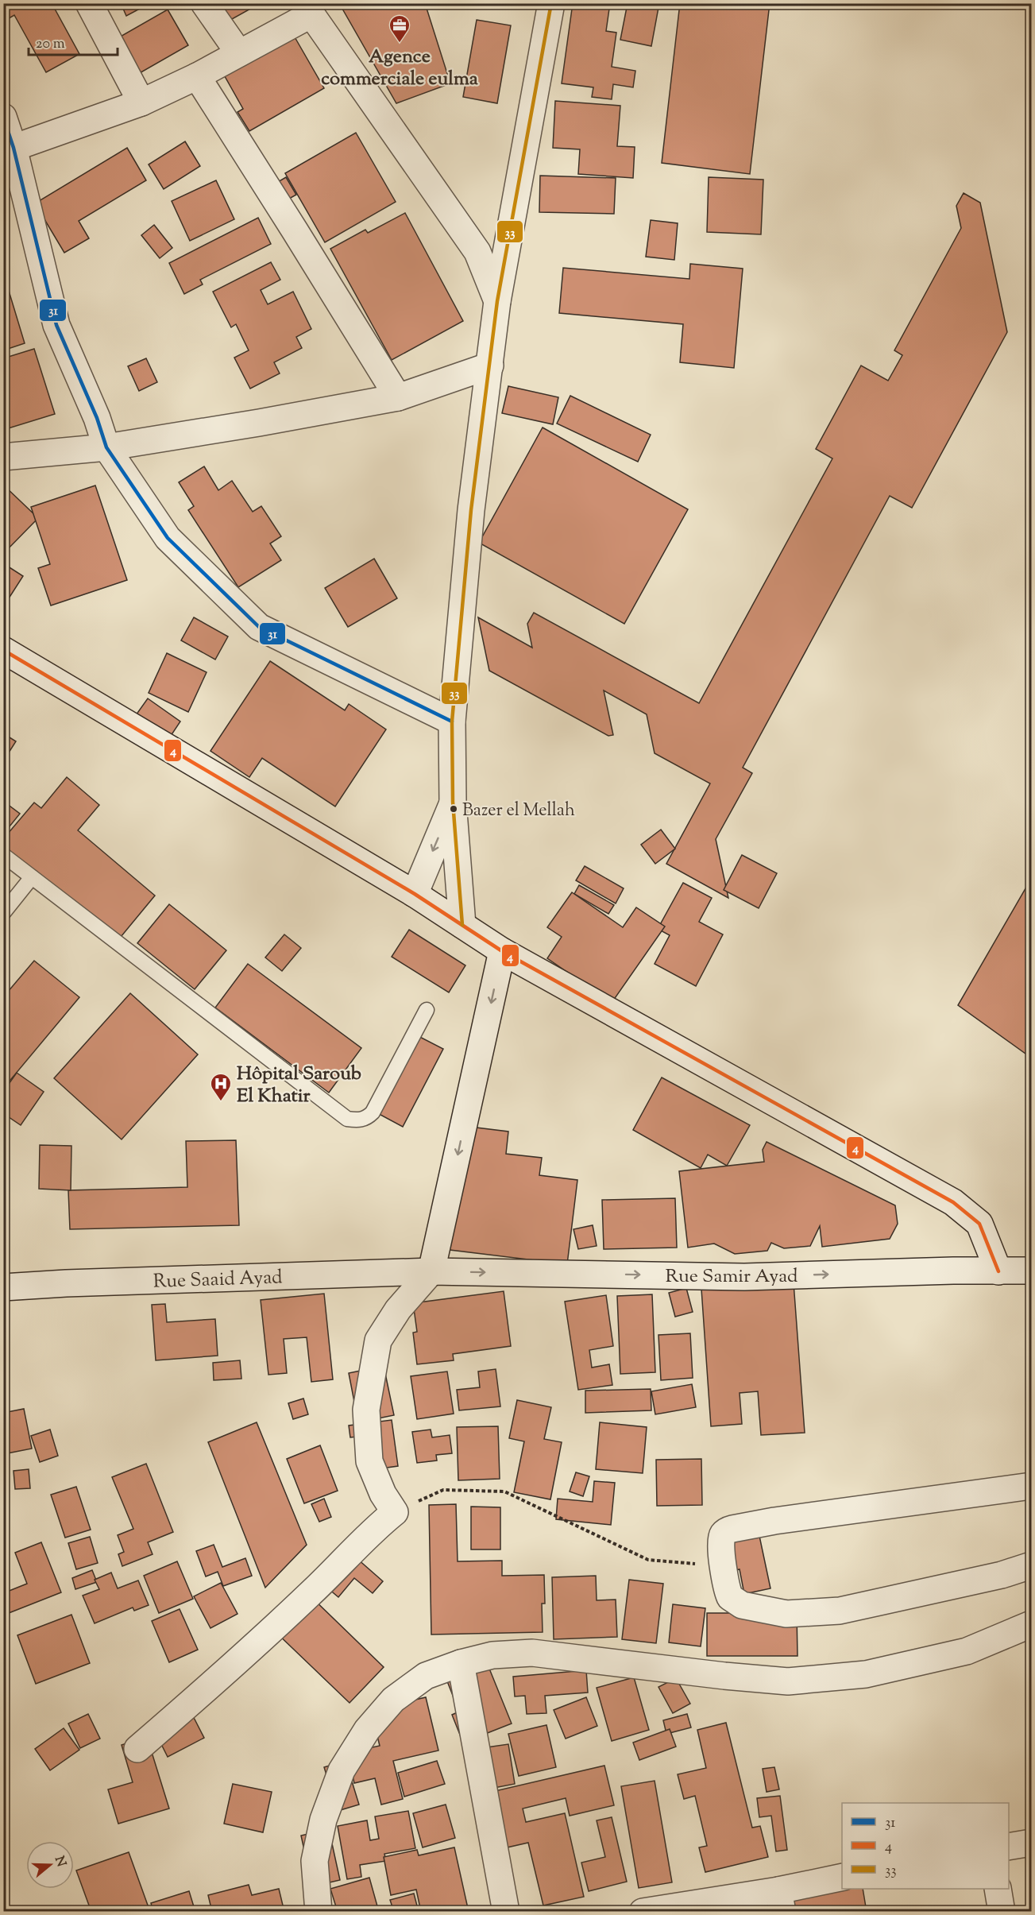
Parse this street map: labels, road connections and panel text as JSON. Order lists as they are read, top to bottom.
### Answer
{
  "streets": {
    "street": ["Rue Samir Ayad", "Rue Saaid Ayad"]
  },
  "crossings": [
    ["Rue Samir Ayad", "Rue Saaid Ayad"]
  ],
  "one_way": ["Rue Samir Ayad"],
  "places": {
    "office": ["Agence commerciale eulma"],
    "other": ["Bazer el Mellah"],
    "hospital": ["Hôpital Saroub El Khatir"]
  },
  "lines": ["transit line 33", "transit line 31", "transit line 4"],
  "legend": ["31", "4", "33"],
  "scale_bar": "20 m",
  "north": "right"
}
